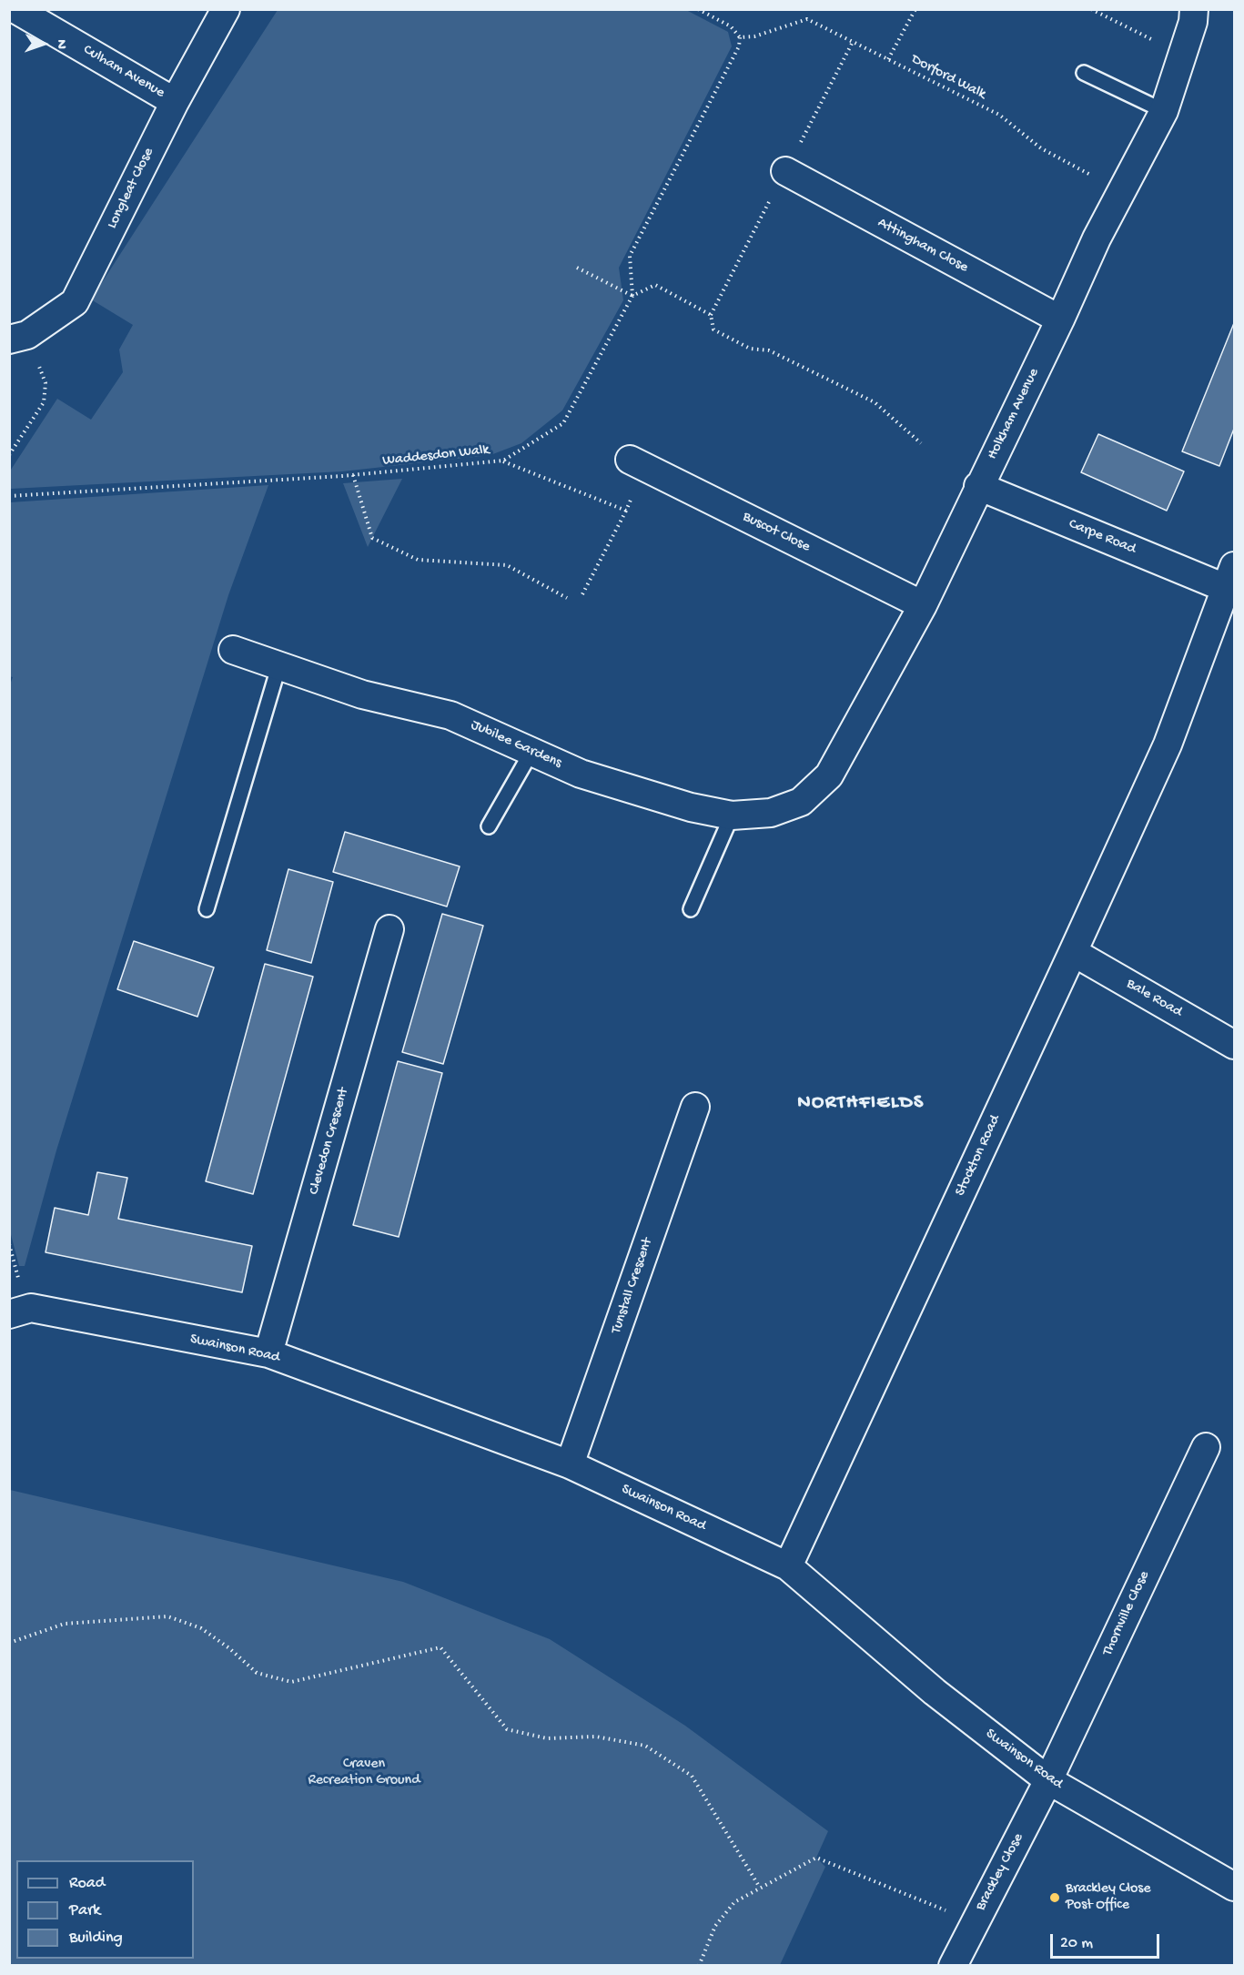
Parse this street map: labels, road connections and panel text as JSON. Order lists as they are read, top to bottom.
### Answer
{
  "streets": {
    "street": [
      "Culham Avenue",
      "Longleat Close",
      "Attingham Close",
      "Holkham Avenue",
      "Buscot Close",
      "Carpe Road",
      "Jubilee Gardens",
      "Bale Road",
      "Clevedon Crescent",
      "Stockton Road",
      "Tunstall Crescent",
      "Swainson Road",
      "Thornville Close",
      "Brackley Close"
    ],
    "path": ["Dorford Walk", "Waddesdon Walk"]
  },
  "crossings": [
    ["Culham Avenue", "Longleat Close"],
    ["Dorford Walk", "Holkham Avenue"],
    ["Attingham Close", "Holkham Avenue"],
    ["Holkham Avenue", "Buscot Close"],
    ["Holkham Avenue", "Carpe Road"],
    ["Holkham Avenue", "Jubilee Gardens"],
    ["Carpe Road", "Stockton Road"],
    ["Bale Road", "Stockton Road"],
    ["Clevedon Crescent", "Swainson Road"],
    ["Stockton Road", "Swainson Road"],
    ["Tunstall Crescent", "Swainson Road"],
    ["Swainson Road", "Thornville Close"],
    ["Swainson Road", "Brackley Close"],
    ["Thornville Close", "Brackley Close"]
  ],
  "districts": ["NORTHFIELDS"],
  "parks": ["Craven Recreation Ground"],
  "places": ["Brackley Close Post Office"],
  "legend": ["Road", "Park", "Building"],
  "scale_bar": "20 m",
  "north": "right"
}
